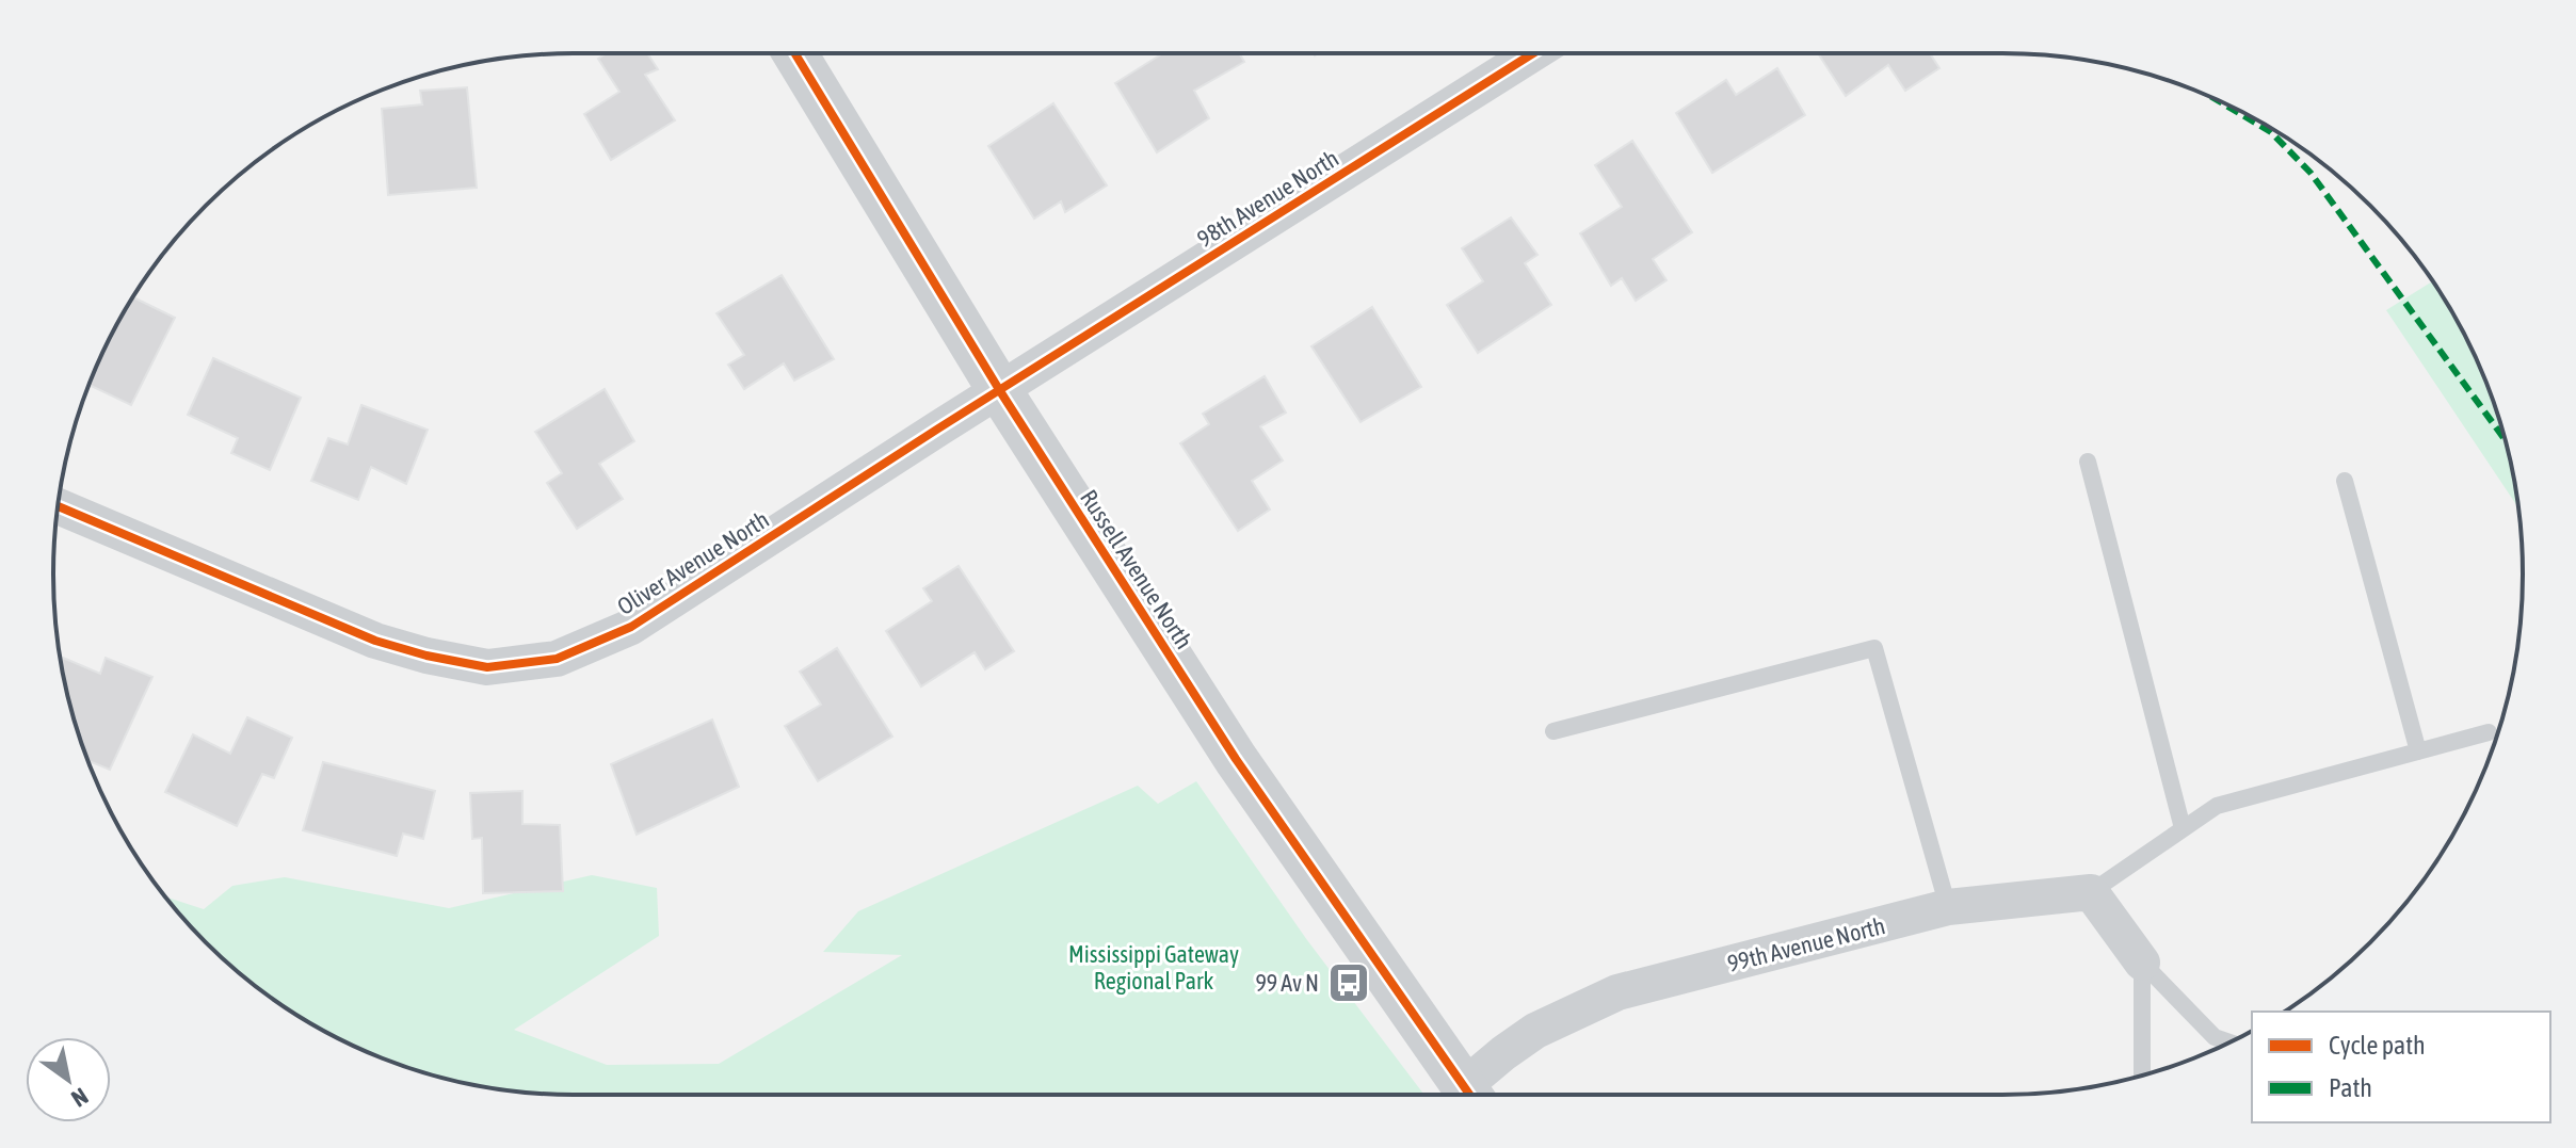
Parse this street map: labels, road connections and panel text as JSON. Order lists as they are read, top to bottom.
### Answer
{
  "streets": {
    "street": [
      "98th Avenue North",
      "Oliver Avenue North",
      "Russell Avenue North",
      "99th Avenue North"
    ]
  },
  "crossings": [
    ["98th Avenue North", "Oliver Avenue North"],
    ["98th Avenue North", "Russell Avenue North"],
    ["Oliver Avenue North", "Russell Avenue North"]
  ],
  "parks": ["Mississippi Gateway Regional Park"],
  "places": {
    "bus stop": ["99 Av N"]
  },
  "legend": ["Cycle path", "Path"],
  "north": "bottom right"
}
